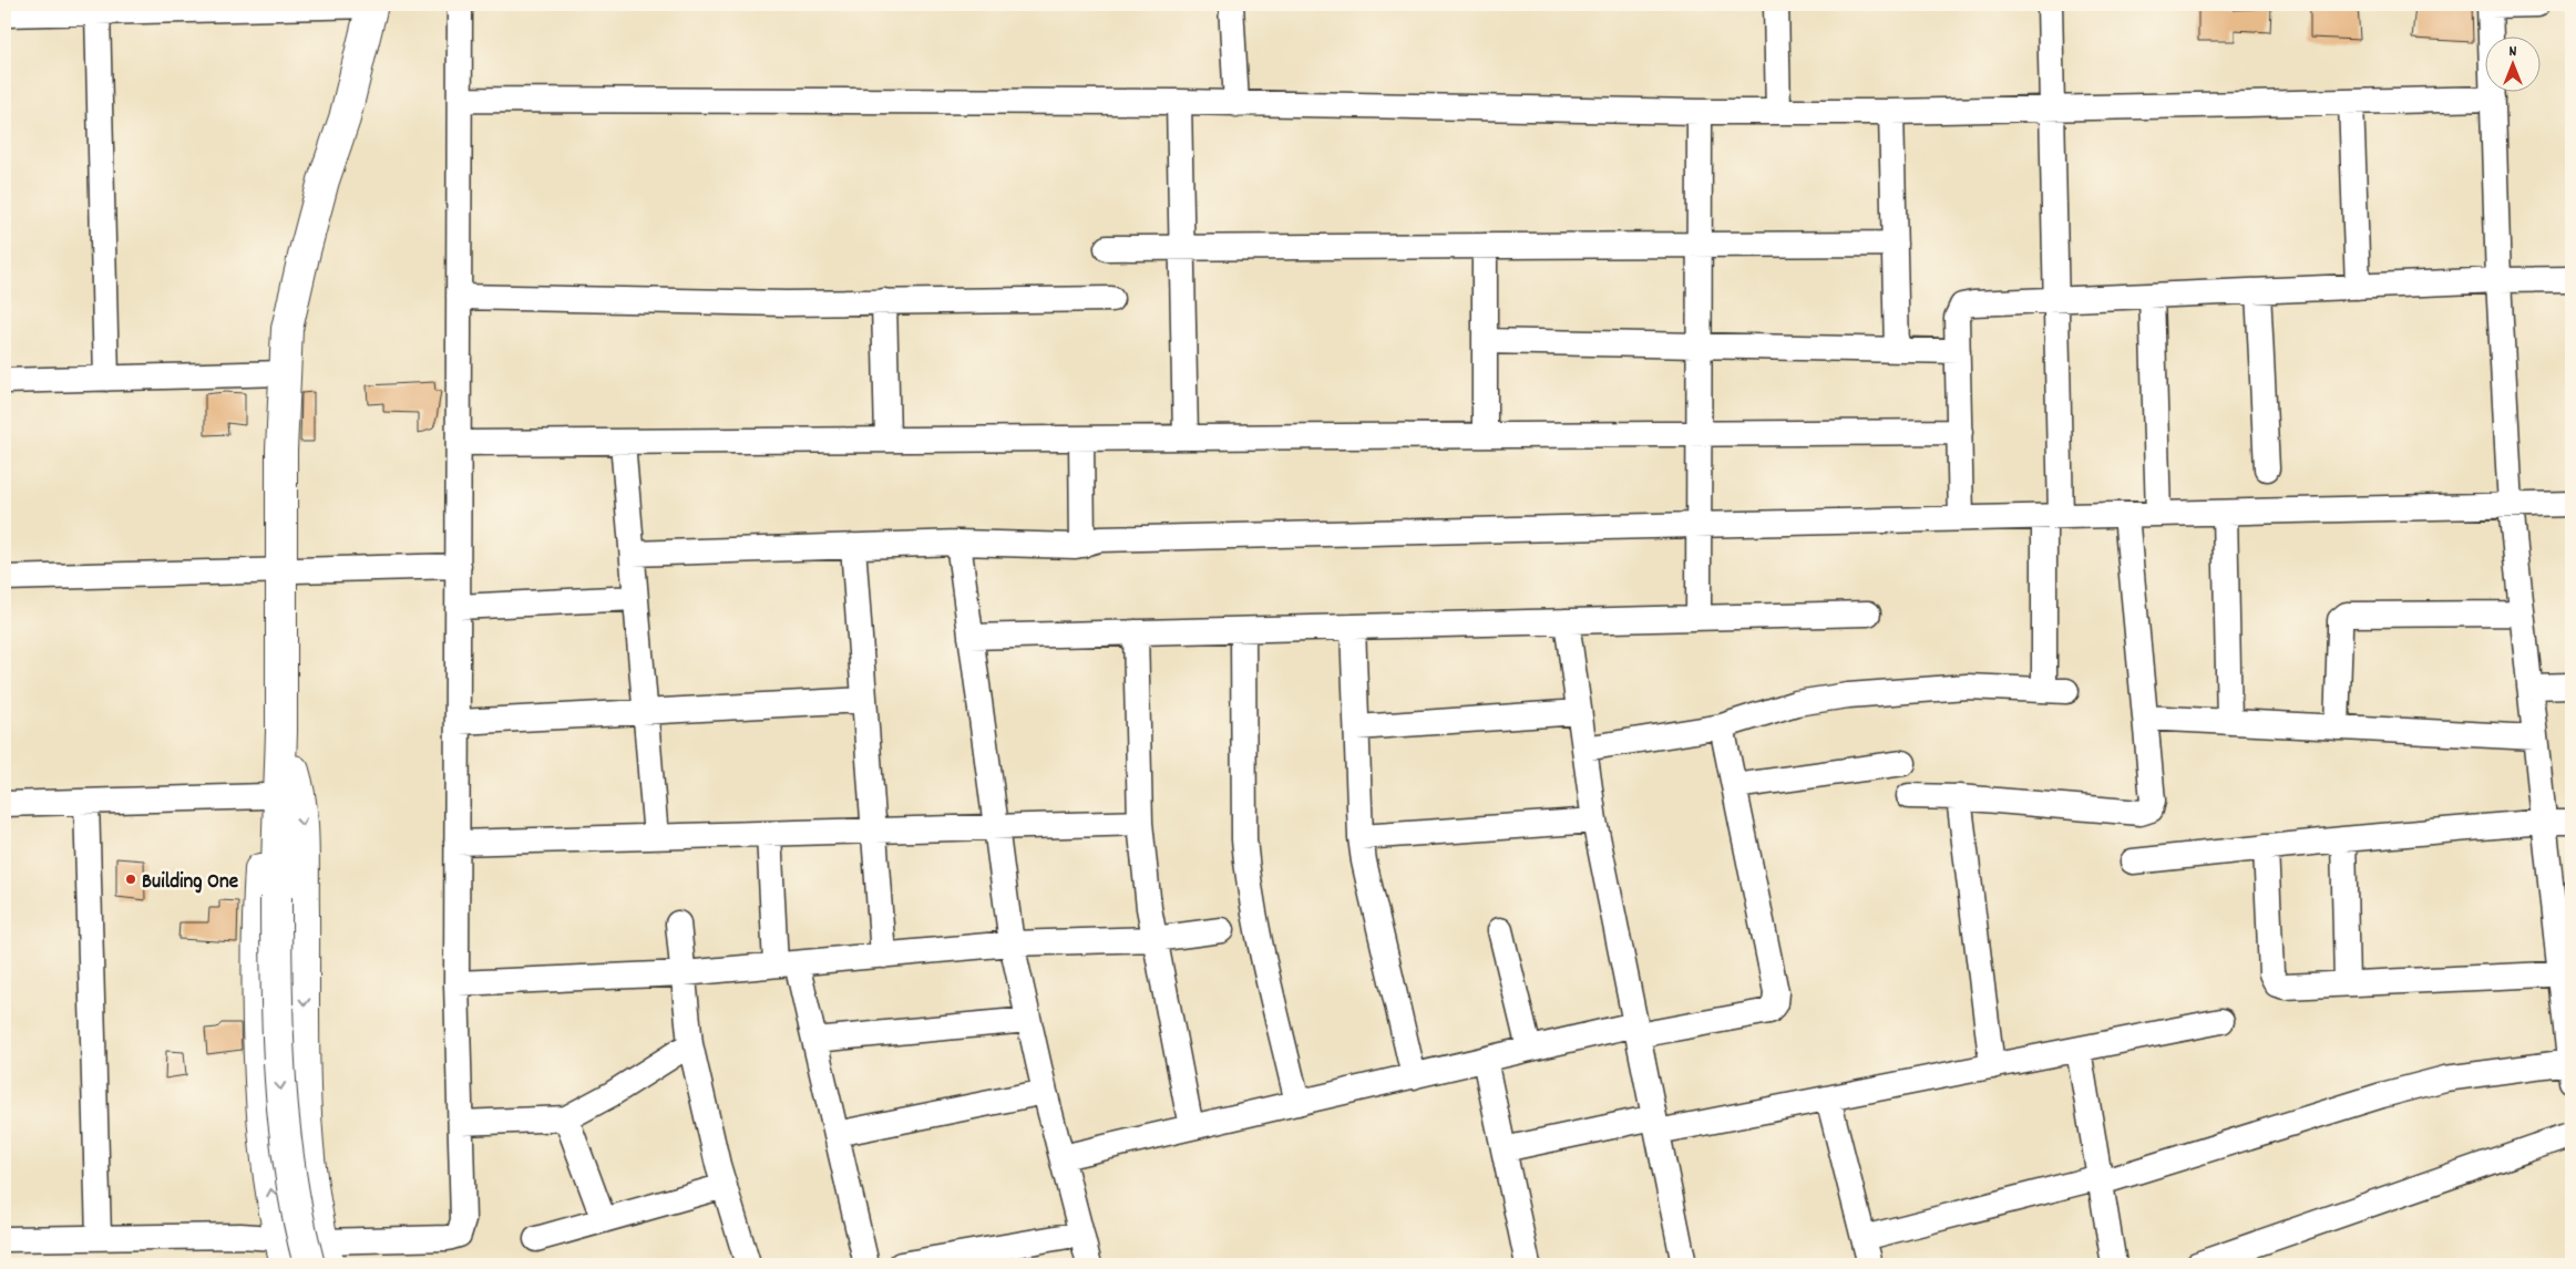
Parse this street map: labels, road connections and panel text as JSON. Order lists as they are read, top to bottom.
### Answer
{
  "places": ["Building One"],
  "north": "top"
}
